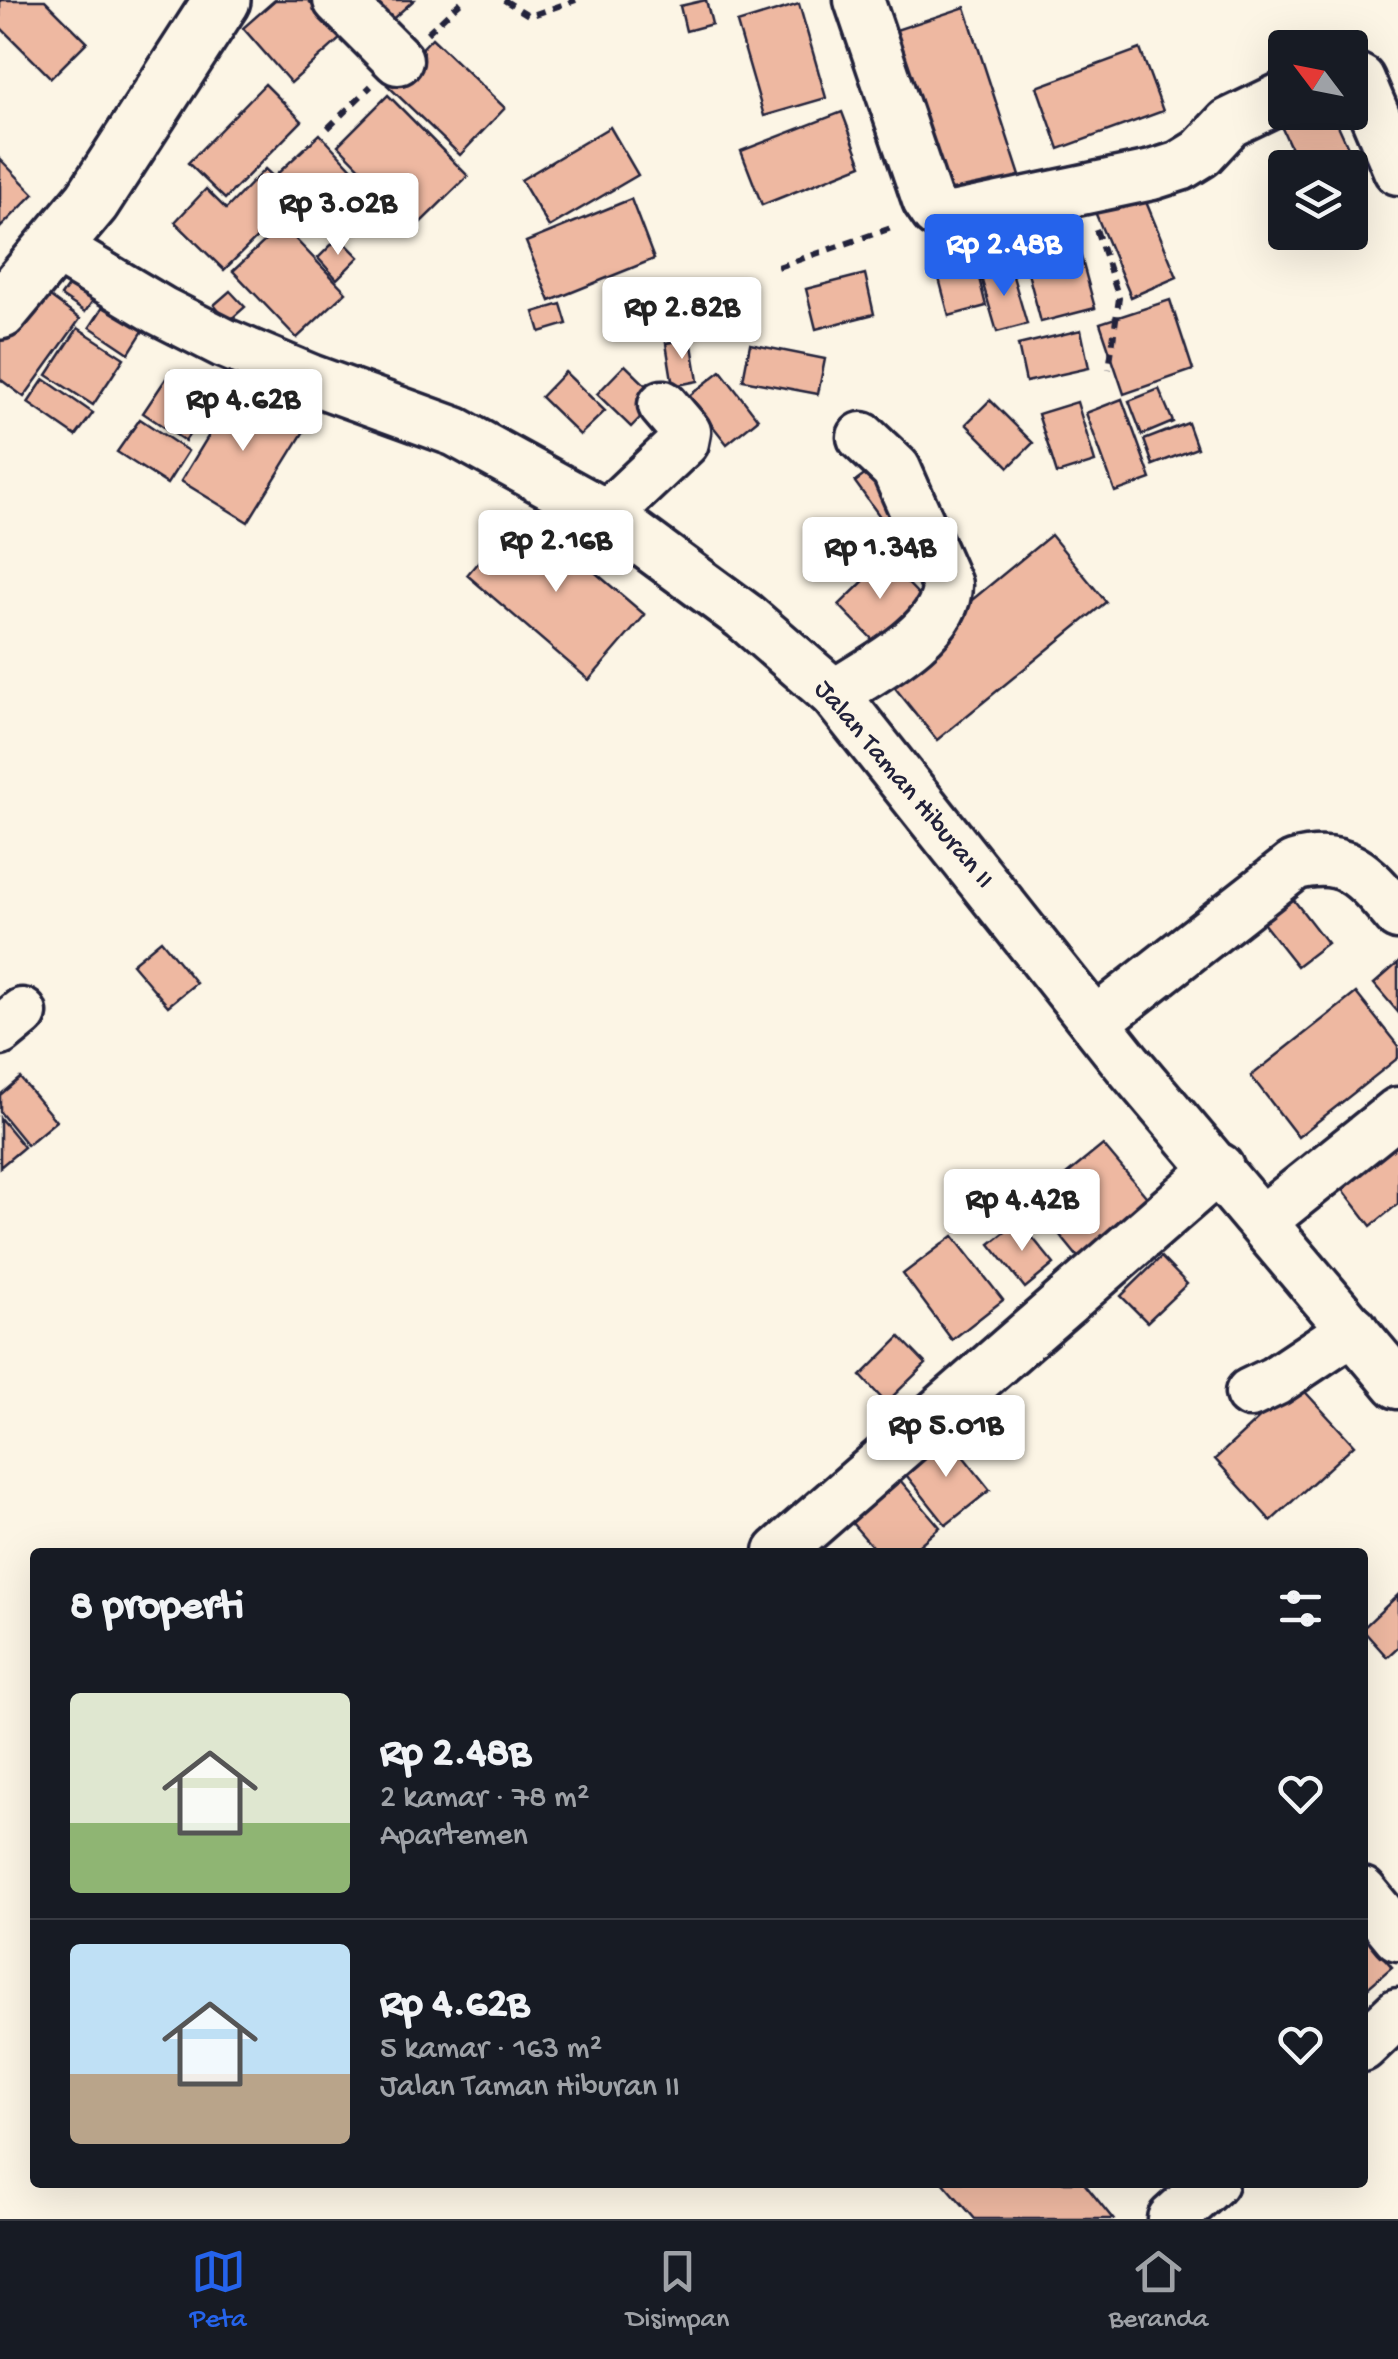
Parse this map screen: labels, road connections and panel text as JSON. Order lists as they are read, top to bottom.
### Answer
{
  "streets": {
    "street": ["Jalan Taman Hiburan II"]
  },
  "north": "top left",
  "page": {
    "price": [
      "Rp 3.02B",
      "Rp 2.48B",
      "Rp 2.82B",
      "Rp 4.62B",
      "Rp 2.16B",
      "Rp 1.34B",
      "Rp 4.42B",
      "Rp 5.01B"
    ],
    "heading": "8 properti",
    "list": [
      {
        "name": "Rp 2.48B",
        "note": "2 kamar · 78 m² · Apartemen"
      },
      {
        "name": "Rp 4.62B",
        "note": "5 kamar · 163 m² · Jalan Taman Hiburan II"
      }
    ],
    "tabs": ["Peta", "Disimpan", "Beranda"]
  }
}
